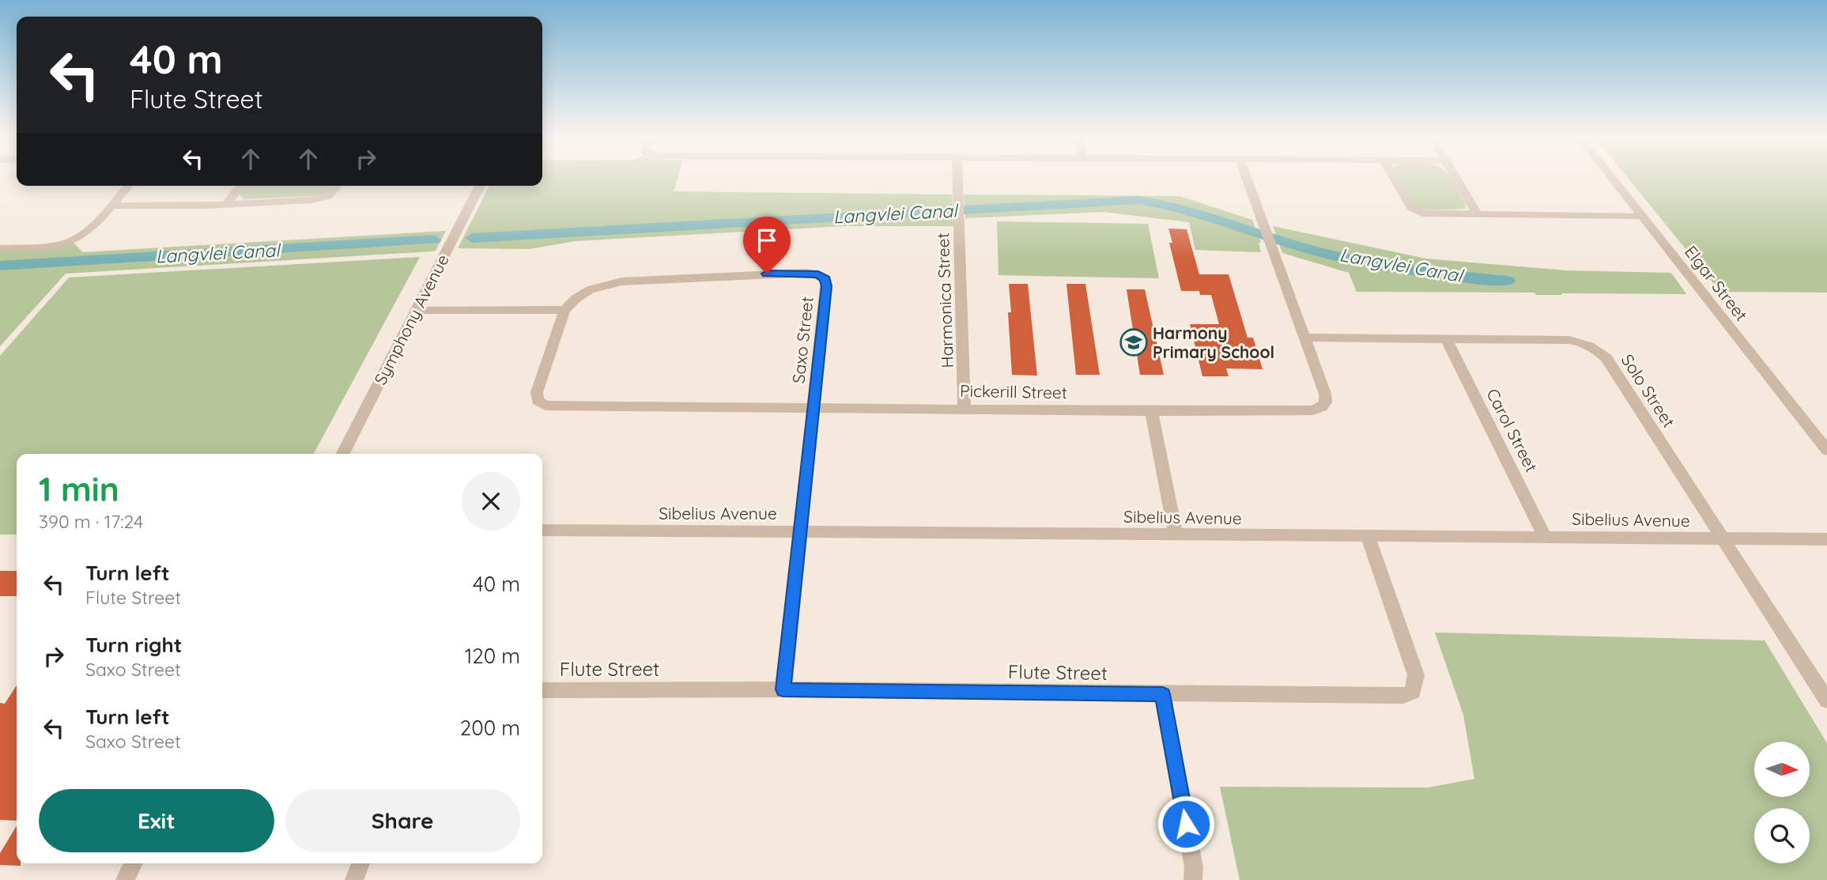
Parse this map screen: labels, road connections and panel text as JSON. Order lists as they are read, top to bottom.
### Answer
{
  "streets": {
    "street": [
      "Elgar Street",
      "Harmonica Street",
      "Symphony Avenue",
      "Saxo Street",
      "Solo Street",
      "Pickerill Street",
      "Carol Street",
      "Sibelius Avenue",
      "Flute Street"
    ]
  },
  "crossings": [
    ["Harmonica Street", "Pickerill Street"],
    ["Saxo Street", "Pickerill Street"],
    ["Saxo Street", "Sibelius Avenue"],
    ["Saxo Street", "Flute Street"],
    ["Solo Street", "Pickerill Street"],
    ["Solo Street", "Carol Street"],
    ["Solo Street", "Sibelius Avenue"],
    ["Carol Street", "Sibelius Avenue"],
    ["Sibelius Avenue", "Flute Street"]
  ],
  "water": ["Langvlei Canal"],
  "places": {
    "school or university": ["Harmony Primary School"]
  },
  "north": "right",
  "page": {
    "turn": ["40 m", "Flute Street"],
    "heading": ["1 min", "390 m · 17:24"],
    "list": [
      {
        "name": "Turn left",
        "note": "Flute Street",
        "value": "40 m"
      },
      {
        "name": "Turn right",
        "note": "Saxo Street",
        "value": "120 m"
      },
      {
        "name": "Turn left",
        "note": "Saxo Street",
        "value": "200 m"
      }
    ],
    "buttons": ["Exit", "Share"]
  }
}
